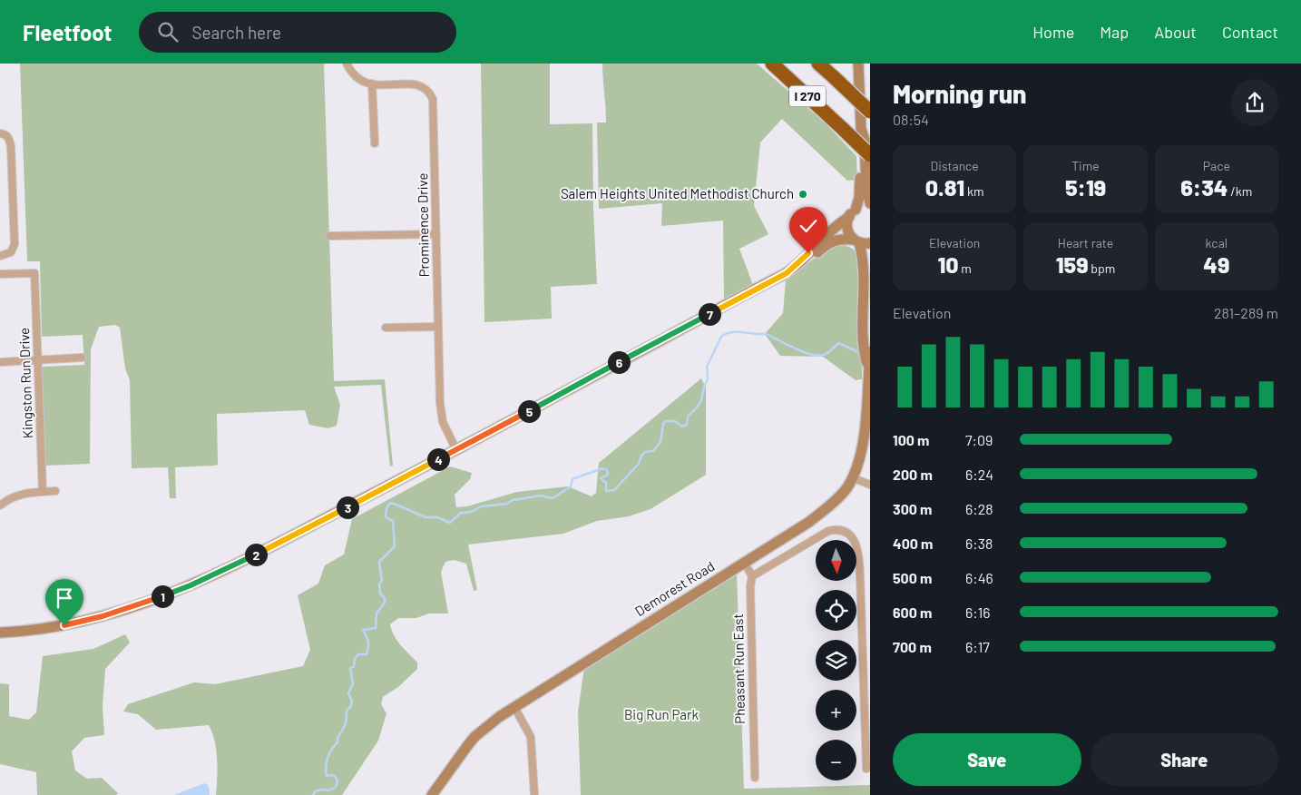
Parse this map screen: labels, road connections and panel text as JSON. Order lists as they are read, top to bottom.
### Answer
{
  "streets": {
    "highway": ["I 270"],
    "main road": ["Demorest Road"],
    "street": ["Prominence Drive", "Kingston Run Drive", "Pheasant Run East"]
  },
  "parks": ["Big Run Park"],
  "places": ["Salem Heights United Methodist Church"],
  "north": "bottom",
  "page": {
    "header": "Fleetfoot",
    "search": "Search here",
    "nav": [
      "Home",
      "Map",
      "About",
      "Contact"
    ],
    "heading": ["Morning run", "08:54"],
    "stats": [
      ["Distance", "0.81 km"],
      ["Time", "5:19"],
      ["Pace", "6:34 /km"],
      ["Elevation", "10 m"],
      ["Heart rate", "159 bpm"],
      ["kcal", "49"]
    ],
    "chart": ["Elevation", "281–289 m"],
    "pins": [
      "7",
      "6",
      "5",
      "4",
      "3",
      "2",
      "1"
    ],
    "list": [
      {
        "name": "100 m",
        "note": "7:09"
      },
      {
        "name": "200 m",
        "note": "6:24"
      },
      {
        "name": "300 m",
        "note": "6:28"
      },
      {
        "name": "400 m",
        "note": "6:38"
      },
      {
        "name": "500 m",
        "note": "6:46"
      },
      {
        "name": "600 m",
        "note": "6:16"
      },
      {
        "name": "700 m",
        "note": "6:17"
      }
    ],
    "map_buttons": ["+", "−"],
    "buttons": ["Save", "Share"]
  }
}
